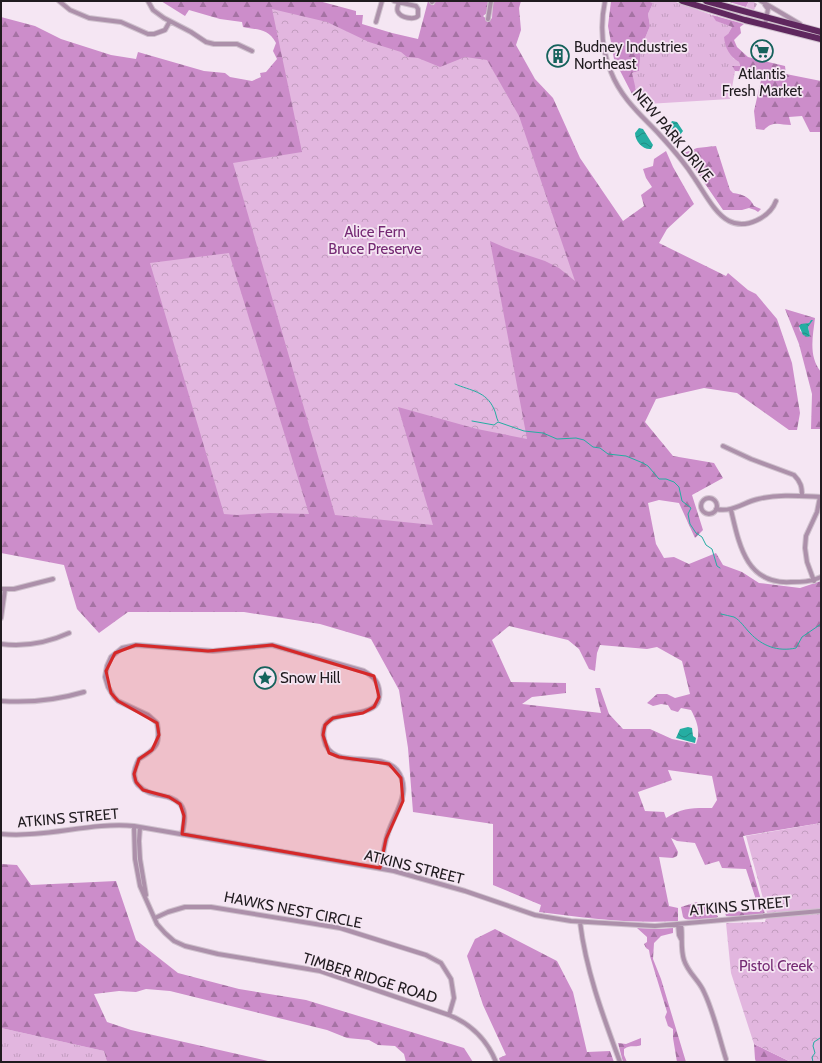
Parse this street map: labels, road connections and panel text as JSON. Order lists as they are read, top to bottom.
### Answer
{
  "streets": {
    "street": [
      "NEW PARK DRIVE",
      "ATKINS STREET",
      "HAWKS NEST CIRCLE",
      "TIMBER RIDGE ROAD"
    ]
  },
  "crossings": [
    ["ATKINS STREET", "TIMBER RIDGE ROAD"],
    ["HAWKS NEST CIRCLE", "TIMBER RIDGE ROAD"]
  ],
  "parks": ["Alice Fern Bruce Preserve", "Pistol Creek"],
  "places": {
    "supermarket": ["Atlantis Fresh Market"],
    "building": ["Budney Industries Northeast"],
    "place": ["Snow Hill"]
  }
}
